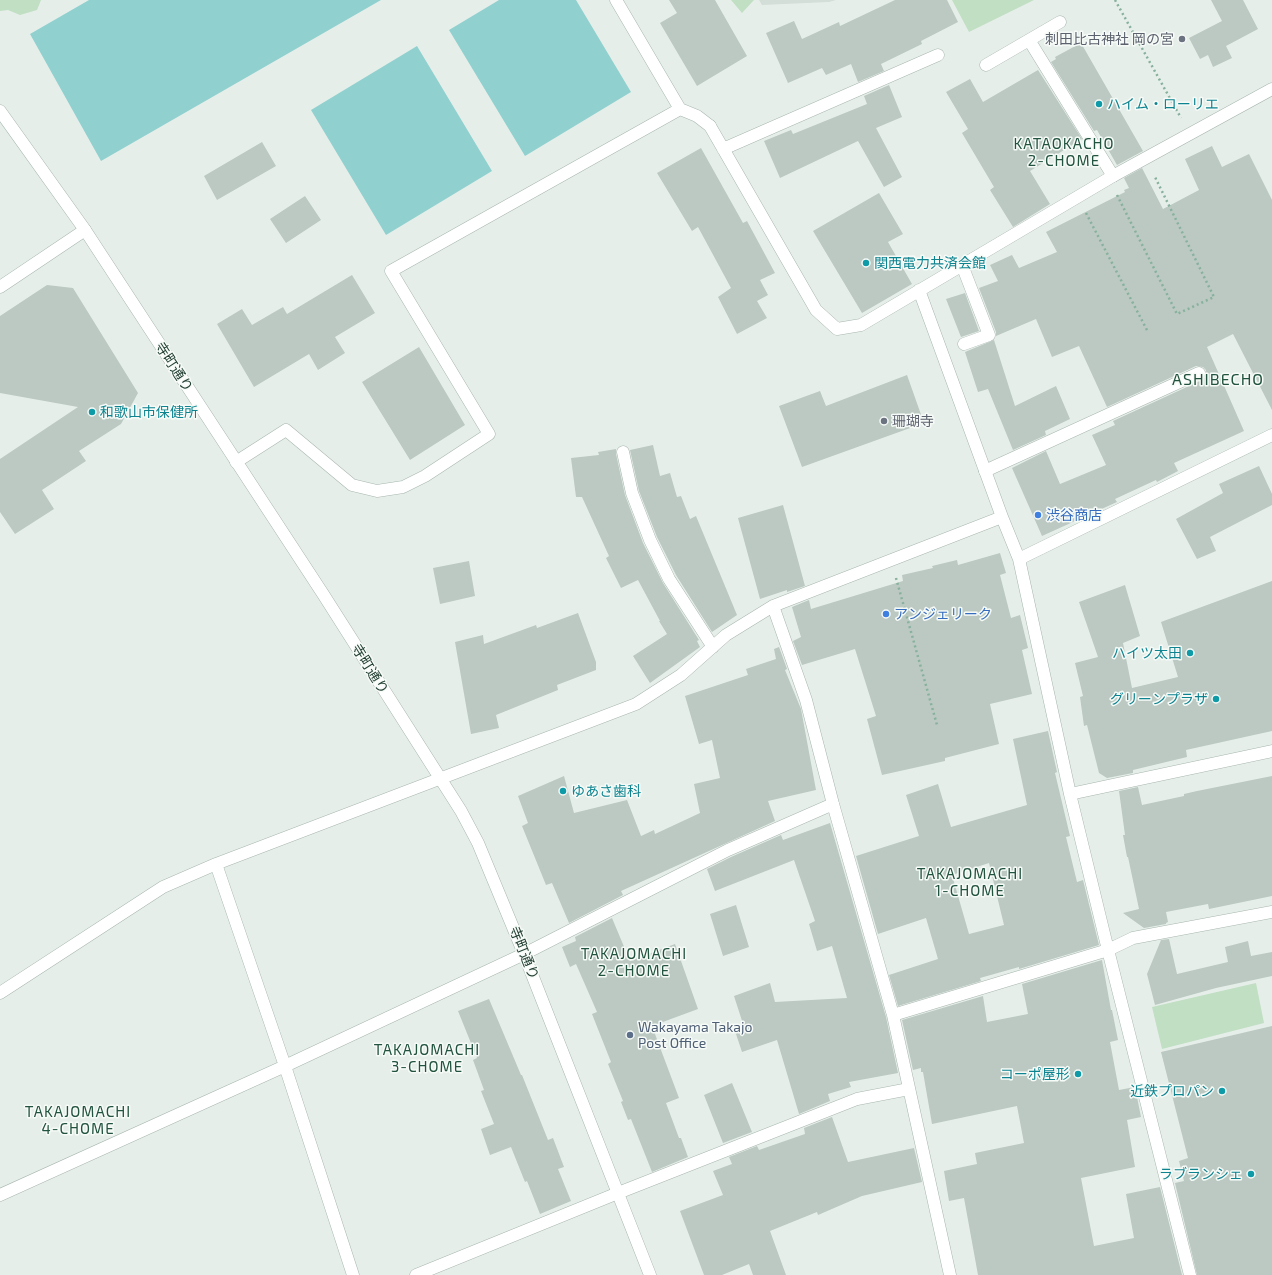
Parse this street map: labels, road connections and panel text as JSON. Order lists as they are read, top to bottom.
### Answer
{
  "streets": {
    "street": ["寺町通り"]
  },
  "districts": [
    "KATAOKACHO 2-CHOME",
    "ASHIBECHO",
    "TAKAJOMACHI 1-CHOME",
    "TAKAJOMACHI 2-CHOME",
    "TAKAJOMACHI 3-CHOME",
    "TAKAJOMACHI 4-CHOME"
  ],
  "places": [
    "刺田比古神社 岡の宮",
    "ハイム・ローリエ",
    "関西電力共済会館",
    "和歌山市保健所",
    "珊瑚寺",
    "渋谷商店",
    "アンジェリーク",
    "ハイツ太田",
    "グリーンプラザ",
    "ゆあさ歯科",
    "Wakayama Takajo Post Office",
    "コーポ屋形",
    "近鉄プロパン",
    "ラブランシェ"
  ]
}
